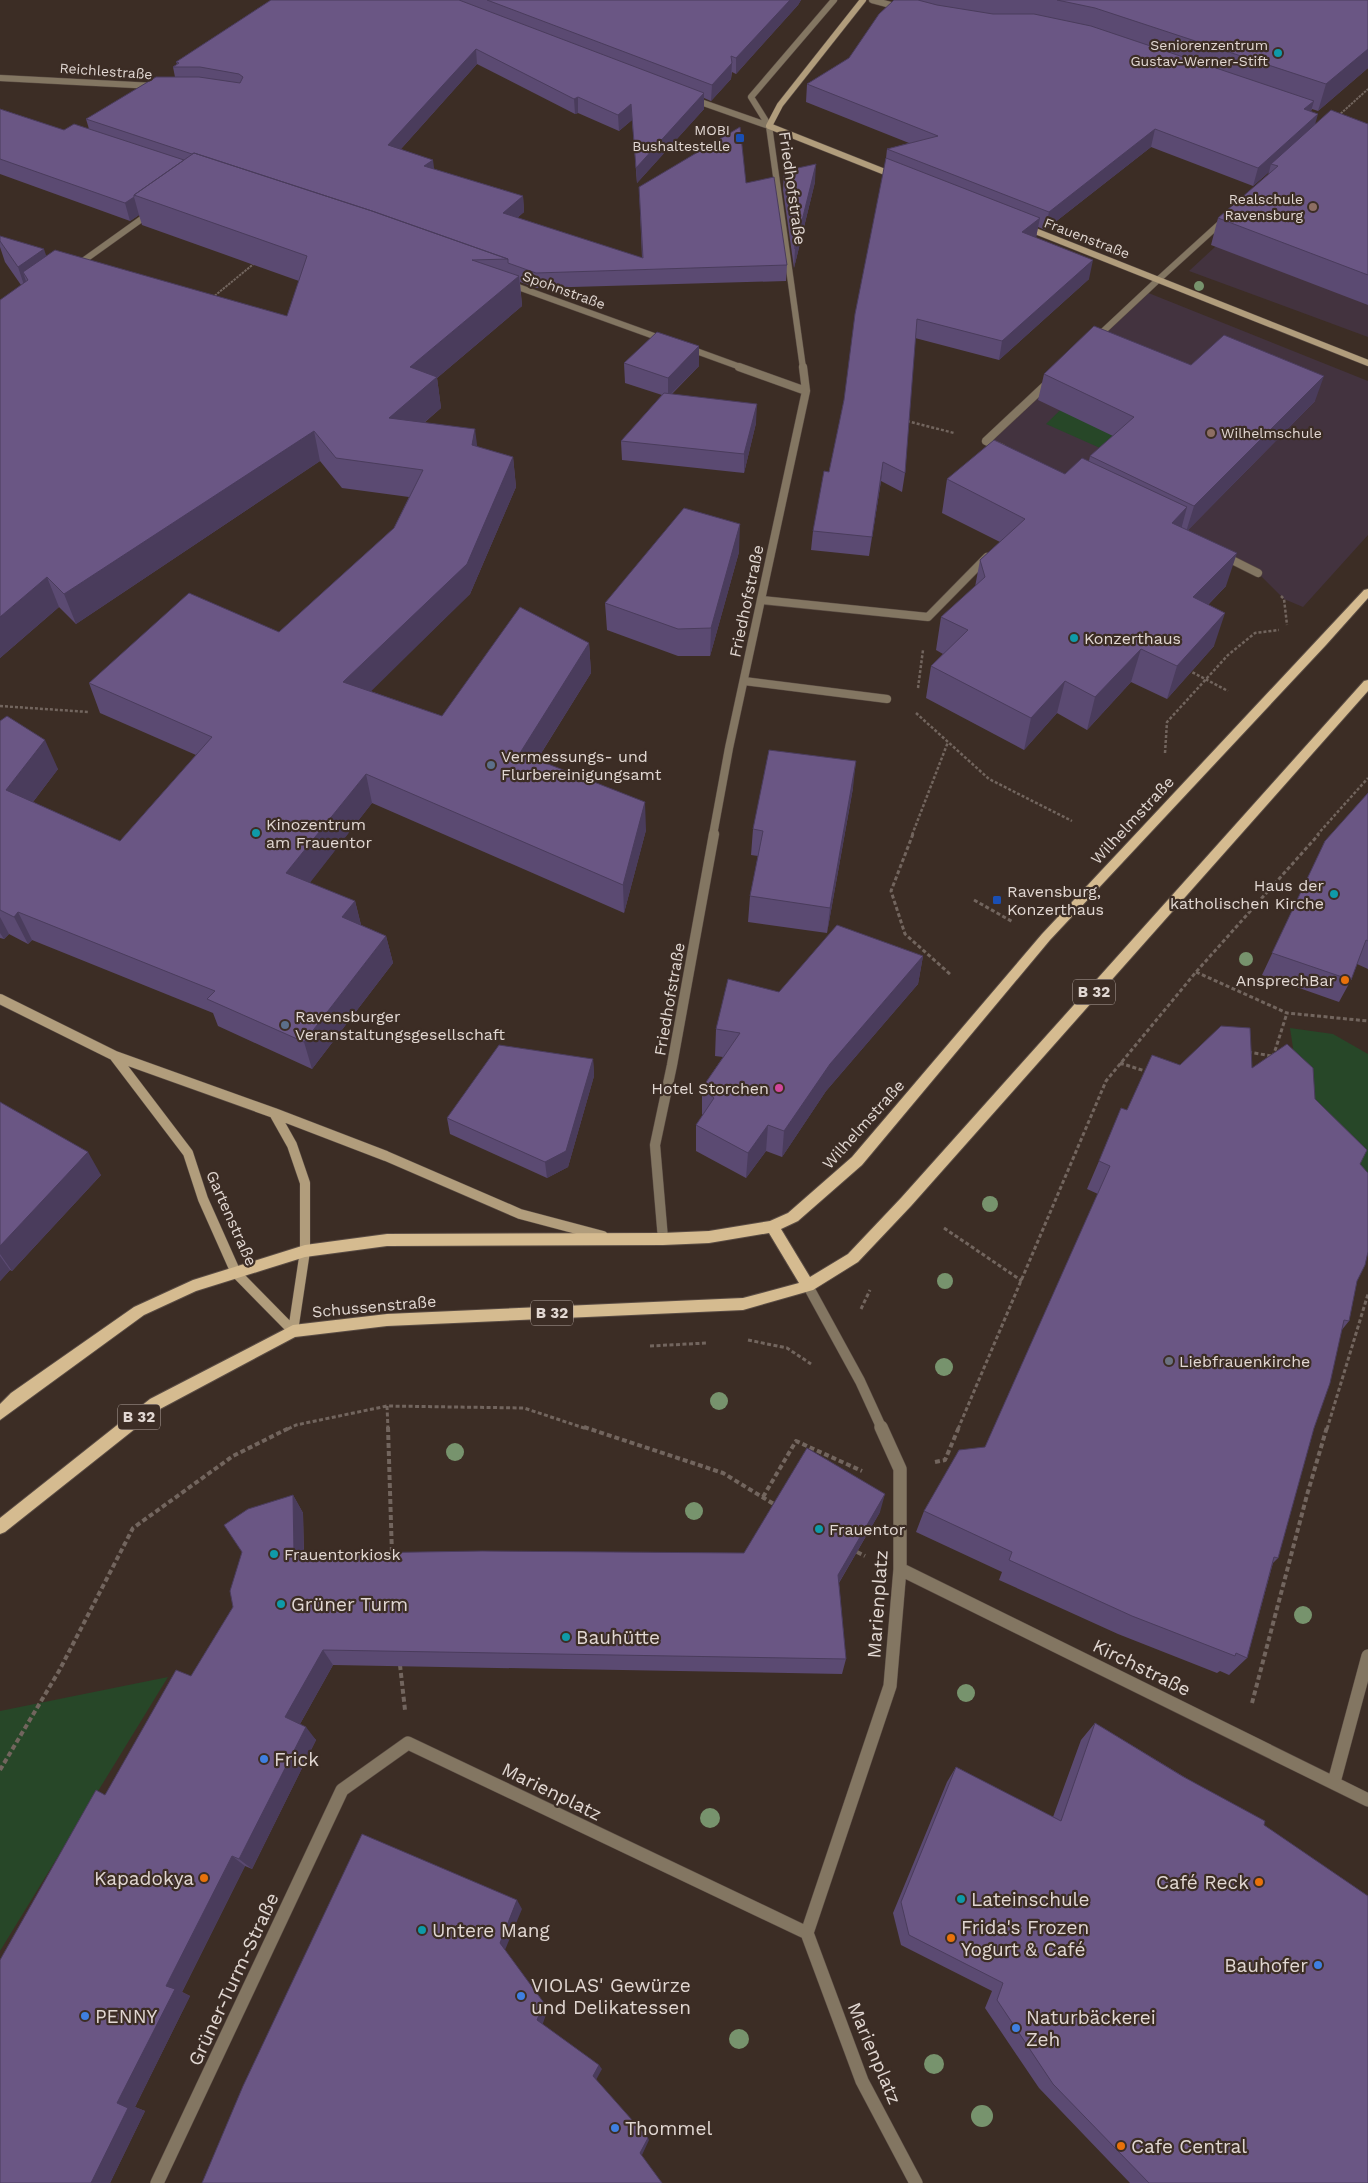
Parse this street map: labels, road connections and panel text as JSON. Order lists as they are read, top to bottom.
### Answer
{
  "streets": {
    "main road": [
      "Frauenstraße",
      "Wilhelmstraße",
      "B 32",
      "Gartenstraße",
      "Schussenstraße"
    ],
    "street": [
      "Reichlestraße",
      "Friedhofstraße",
      "Spohnstraße",
      "Marienplatz",
      "Kirchstraße",
      "Grüner-Turm-Straße"
    ]
  },
  "crossings": [
    ["Friedhofstraße", "Spohnstraße"],
    ["B 32", "Schussenstraße"],
    ["B 32", "Marienplatz"],
    ["Gartenstraße", "Schussenstraße"],
    ["Schussenstraße", "Marienplatz"],
    ["Marienplatz", "Kirchstraße"],
    ["Marienplatz", "Grüner-Turm-Straße"]
  ],
  "places": {
    "other": [
      "Seniorenzentrum Gustav-Werner-Stift",
      "Realschule Ravensburg",
      "Wilhelmschule",
      "Konzerthaus",
      "Vermessungs- und Flurbereinigungsamt",
      "Kinozentrum am Frauentor",
      "Haus der katholischen Kirche",
      "AnsprechBar",
      "Ravensburger Veranstaltungsgesellschaft",
      "Hotel Storchen",
      "Liebfrauenkirche",
      "Frauentor",
      "Frauentorkiosk",
      "Grüner Turm",
      "Bauhütte",
      "Frick",
      "Kapadokya",
      "Café Reck",
      "Lateinschule",
      "Untere Mang",
      "Frida's Frozen Yogurt & Café",
      "Bauhofer",
      "VIOLAS' Gewürze und Delikatessen",
      "PENNY",
      "Naturbäckerei Zeh",
      "Thommel",
      "Cafe Central"
    ],
    "transit": ["MOBI Bushaltestelle", "Ravensburg, Konzerthaus"]
  }
}
